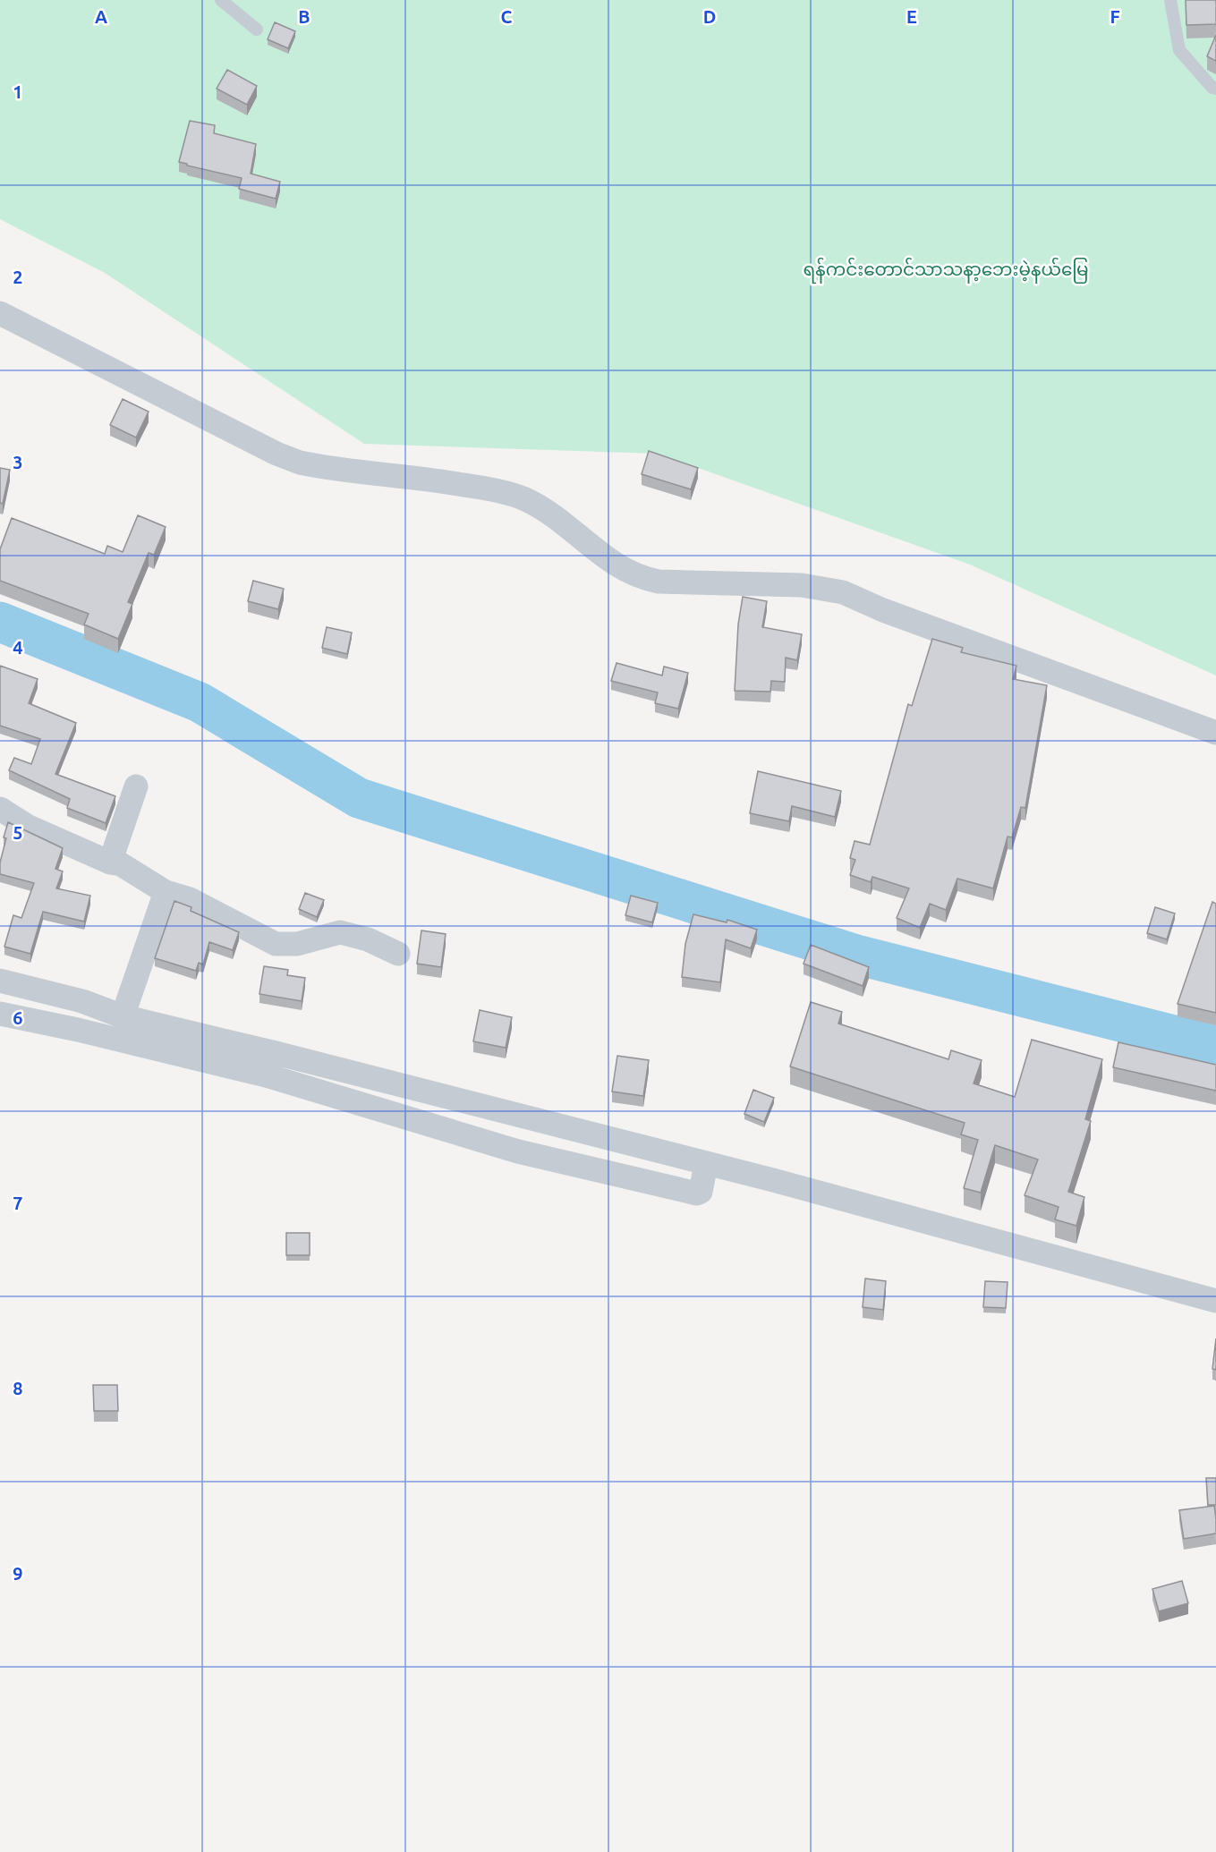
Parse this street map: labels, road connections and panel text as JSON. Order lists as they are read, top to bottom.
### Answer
{
  "parks": ["ရန်ကင်းတောင်သာသနာ့ဘေးမဲ့နယ်မြေ"],
  "grid": {
    "columns": [
      "A",
      "B",
      "C",
      "D",
      "E",
      "F"
    ],
    "rows": [
      "1",
      "2",
      "3",
      "4",
      "5",
      "6",
      "7",
      "8",
      "9"
    ]
  }
}
